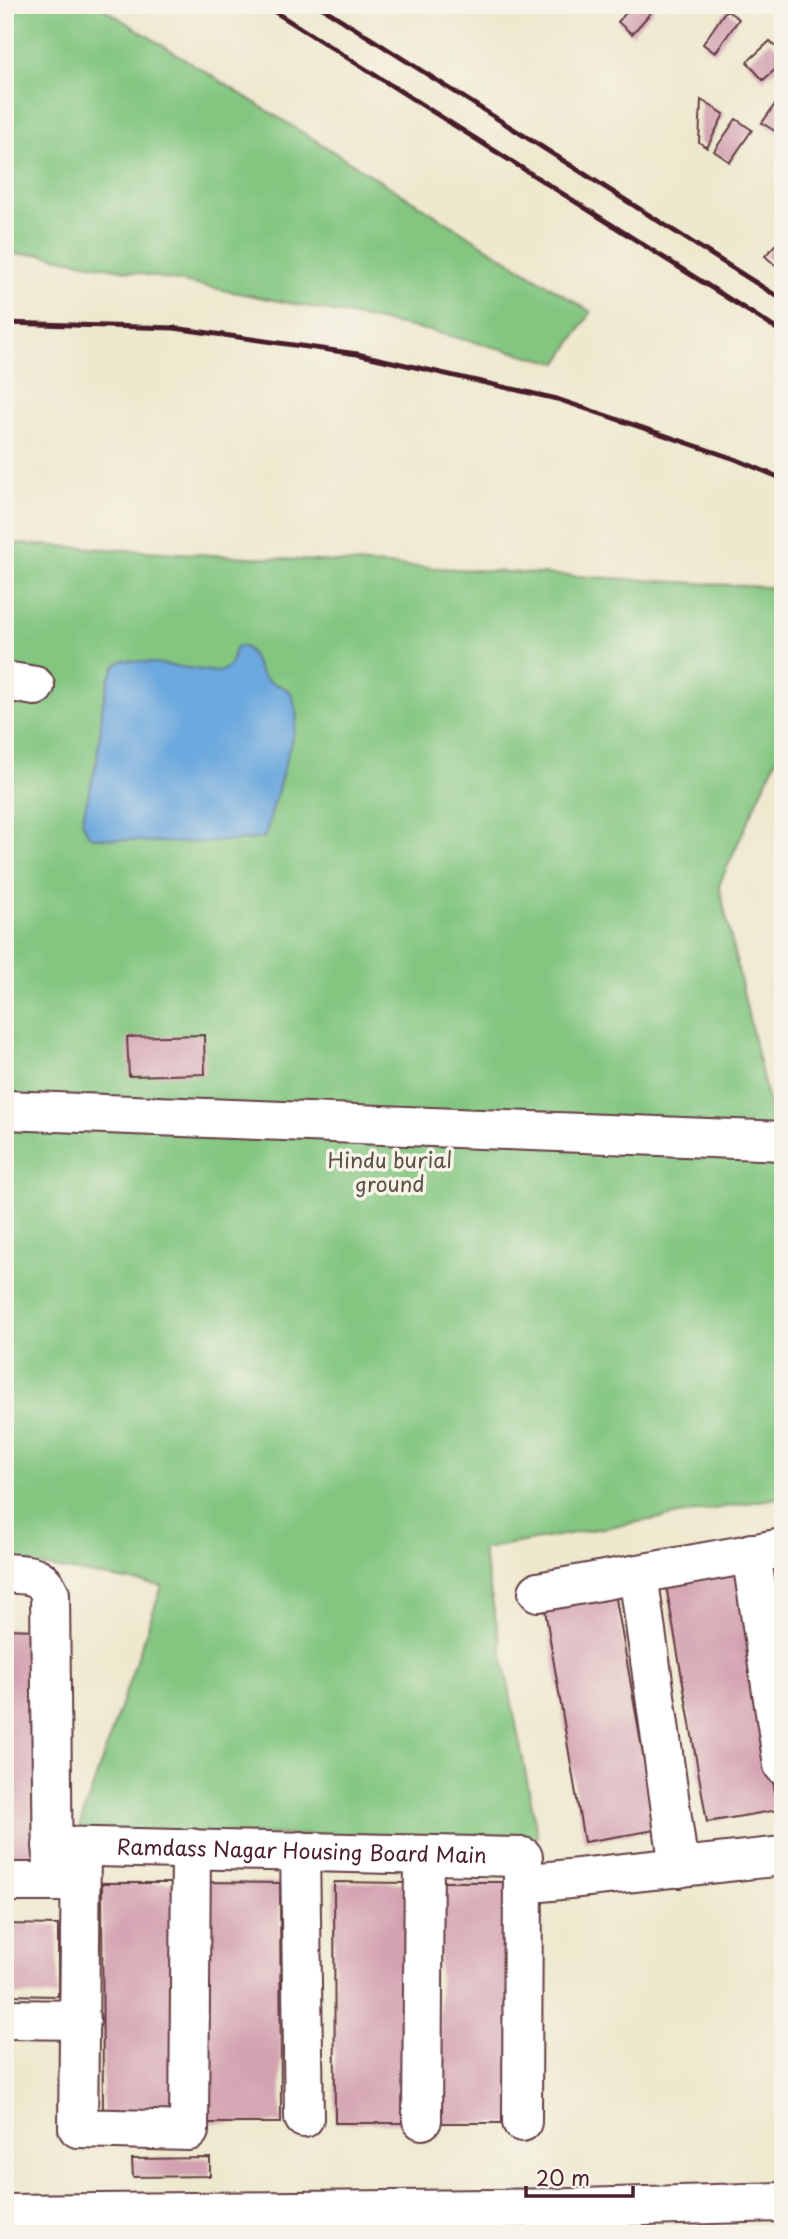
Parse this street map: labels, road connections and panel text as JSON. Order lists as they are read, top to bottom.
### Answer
{
  "streets": {
    "street": ["Ramdass Nagar Housing Board Main"]
  },
  "parks": ["Hindu burial ground"],
  "scale_bar": "20 m"
}
